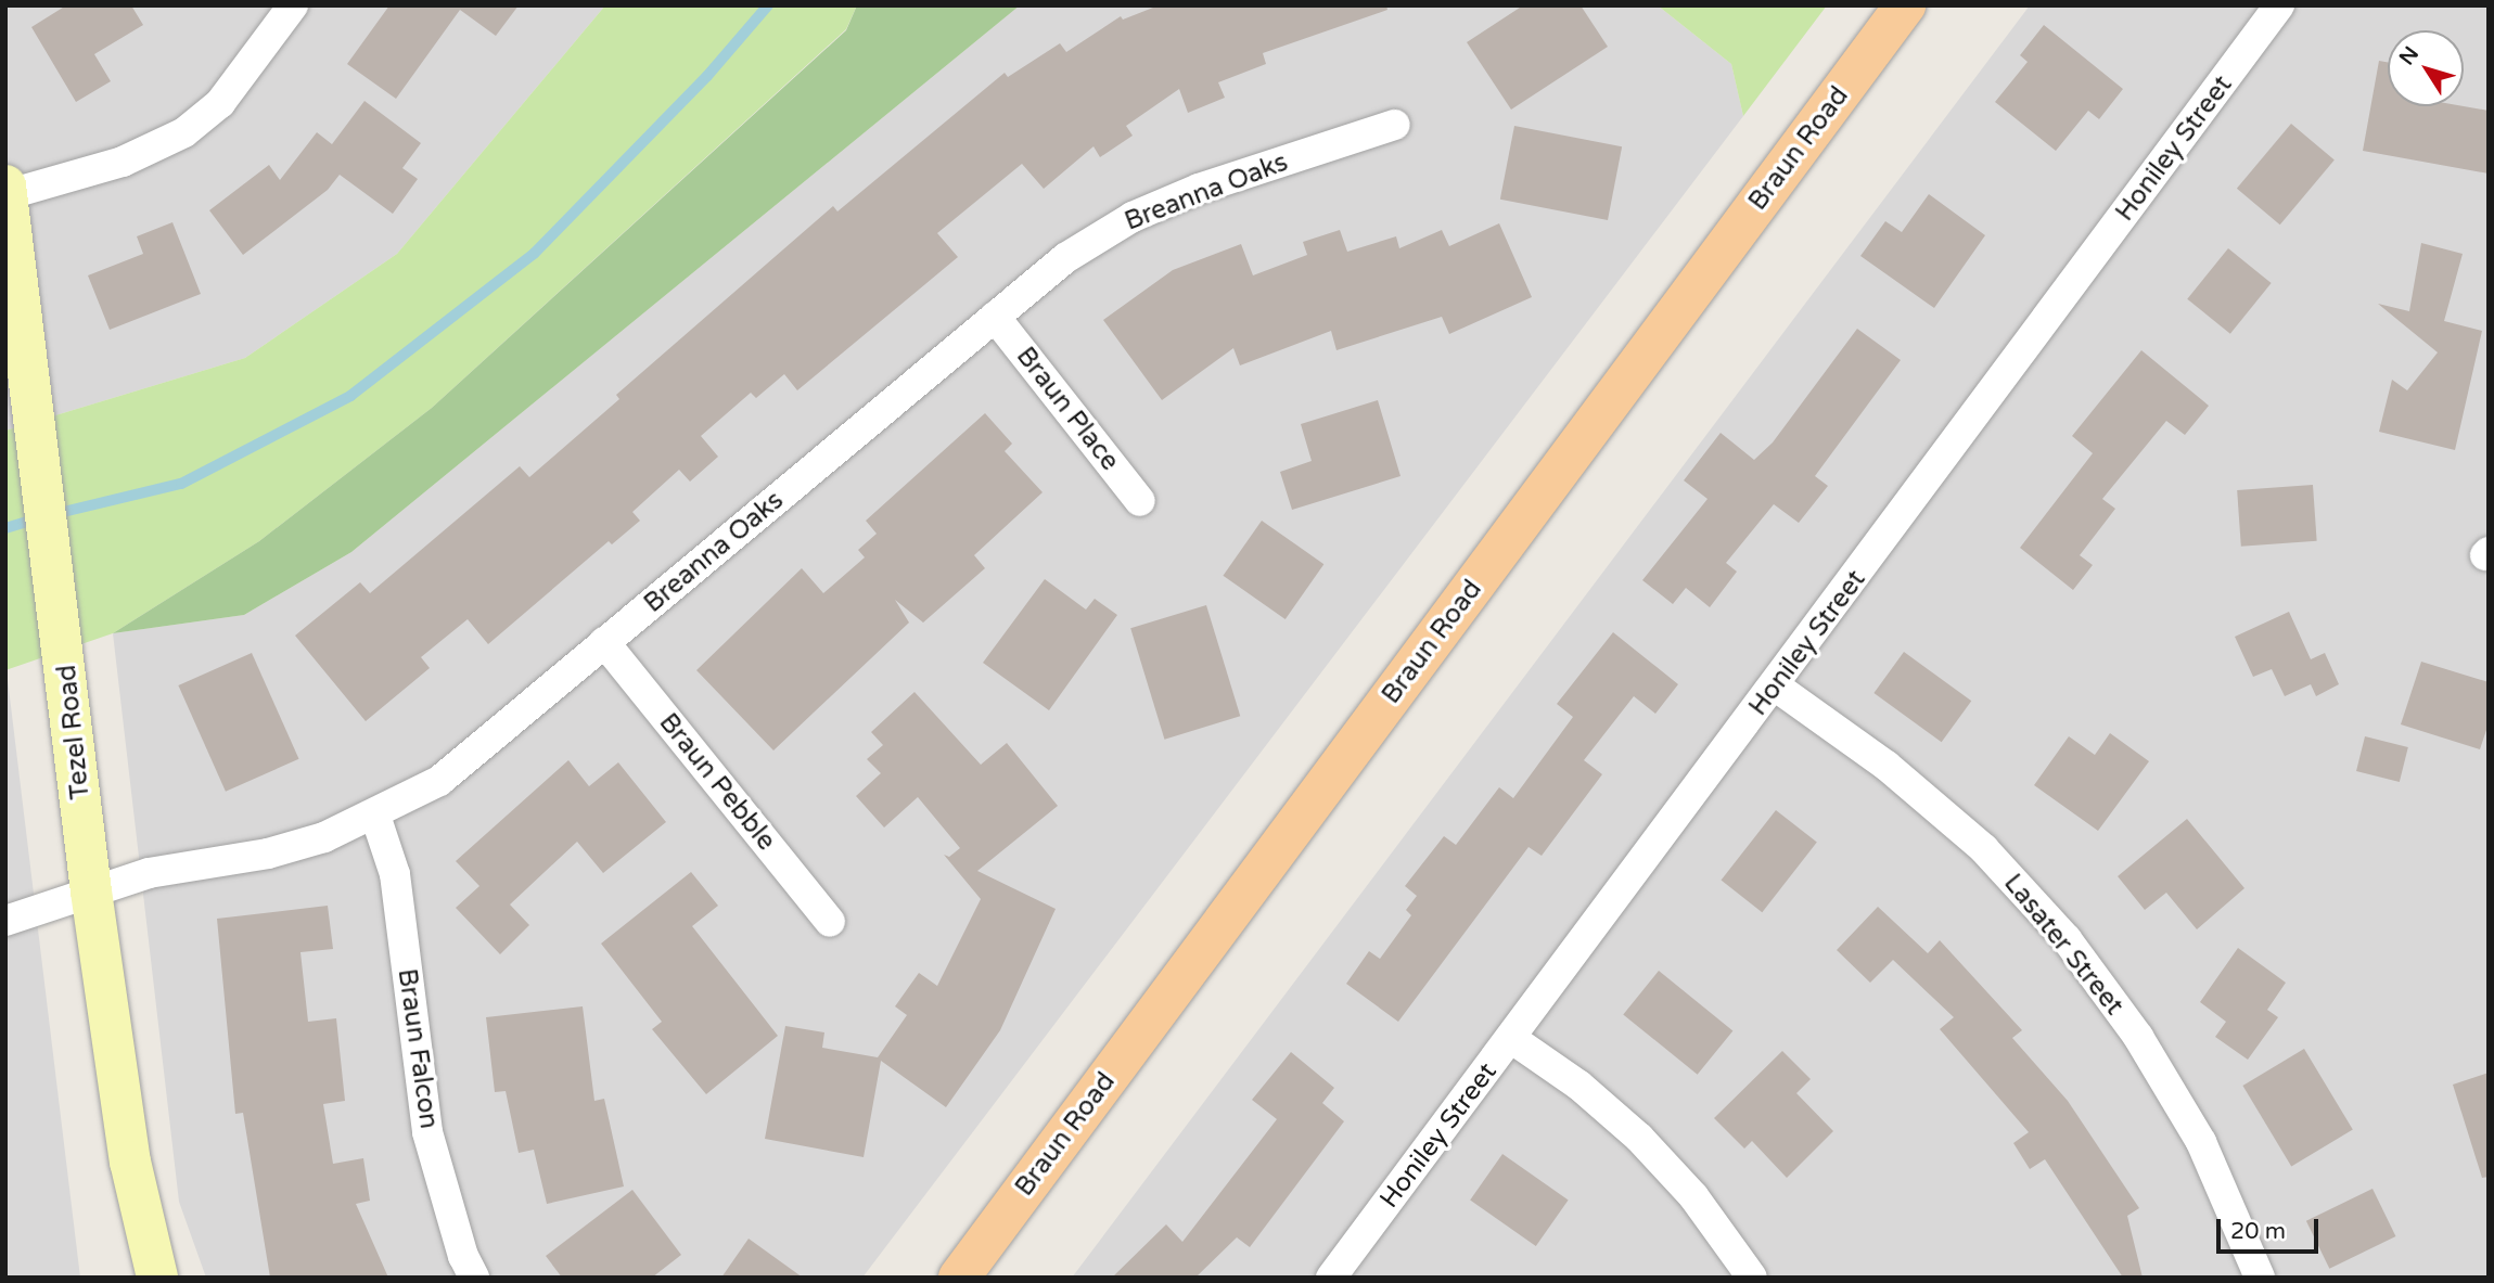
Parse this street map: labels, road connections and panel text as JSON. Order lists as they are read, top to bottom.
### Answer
{
  "streets": {
    "main road": ["Braun Road", "Tezel Road"],
    "street": [
      "Honiley Street",
      "Breanna Oaks",
      "Braun Place",
      "Braun Pebble",
      "Lasater Street",
      "Braun Falcon"
    ]
  },
  "crossings": [
    ["Honiley Street", "Lasater Street"],
    ["Breanna Oaks", "Braun Place"],
    ["Breanna Oaks", "Tezel Road"],
    ["Breanna Oaks", "Braun Pebble"],
    ["Breanna Oaks", "Braun Falcon"]
  ],
  "scale_bar": "20 m",
  "north": "top left"
}
